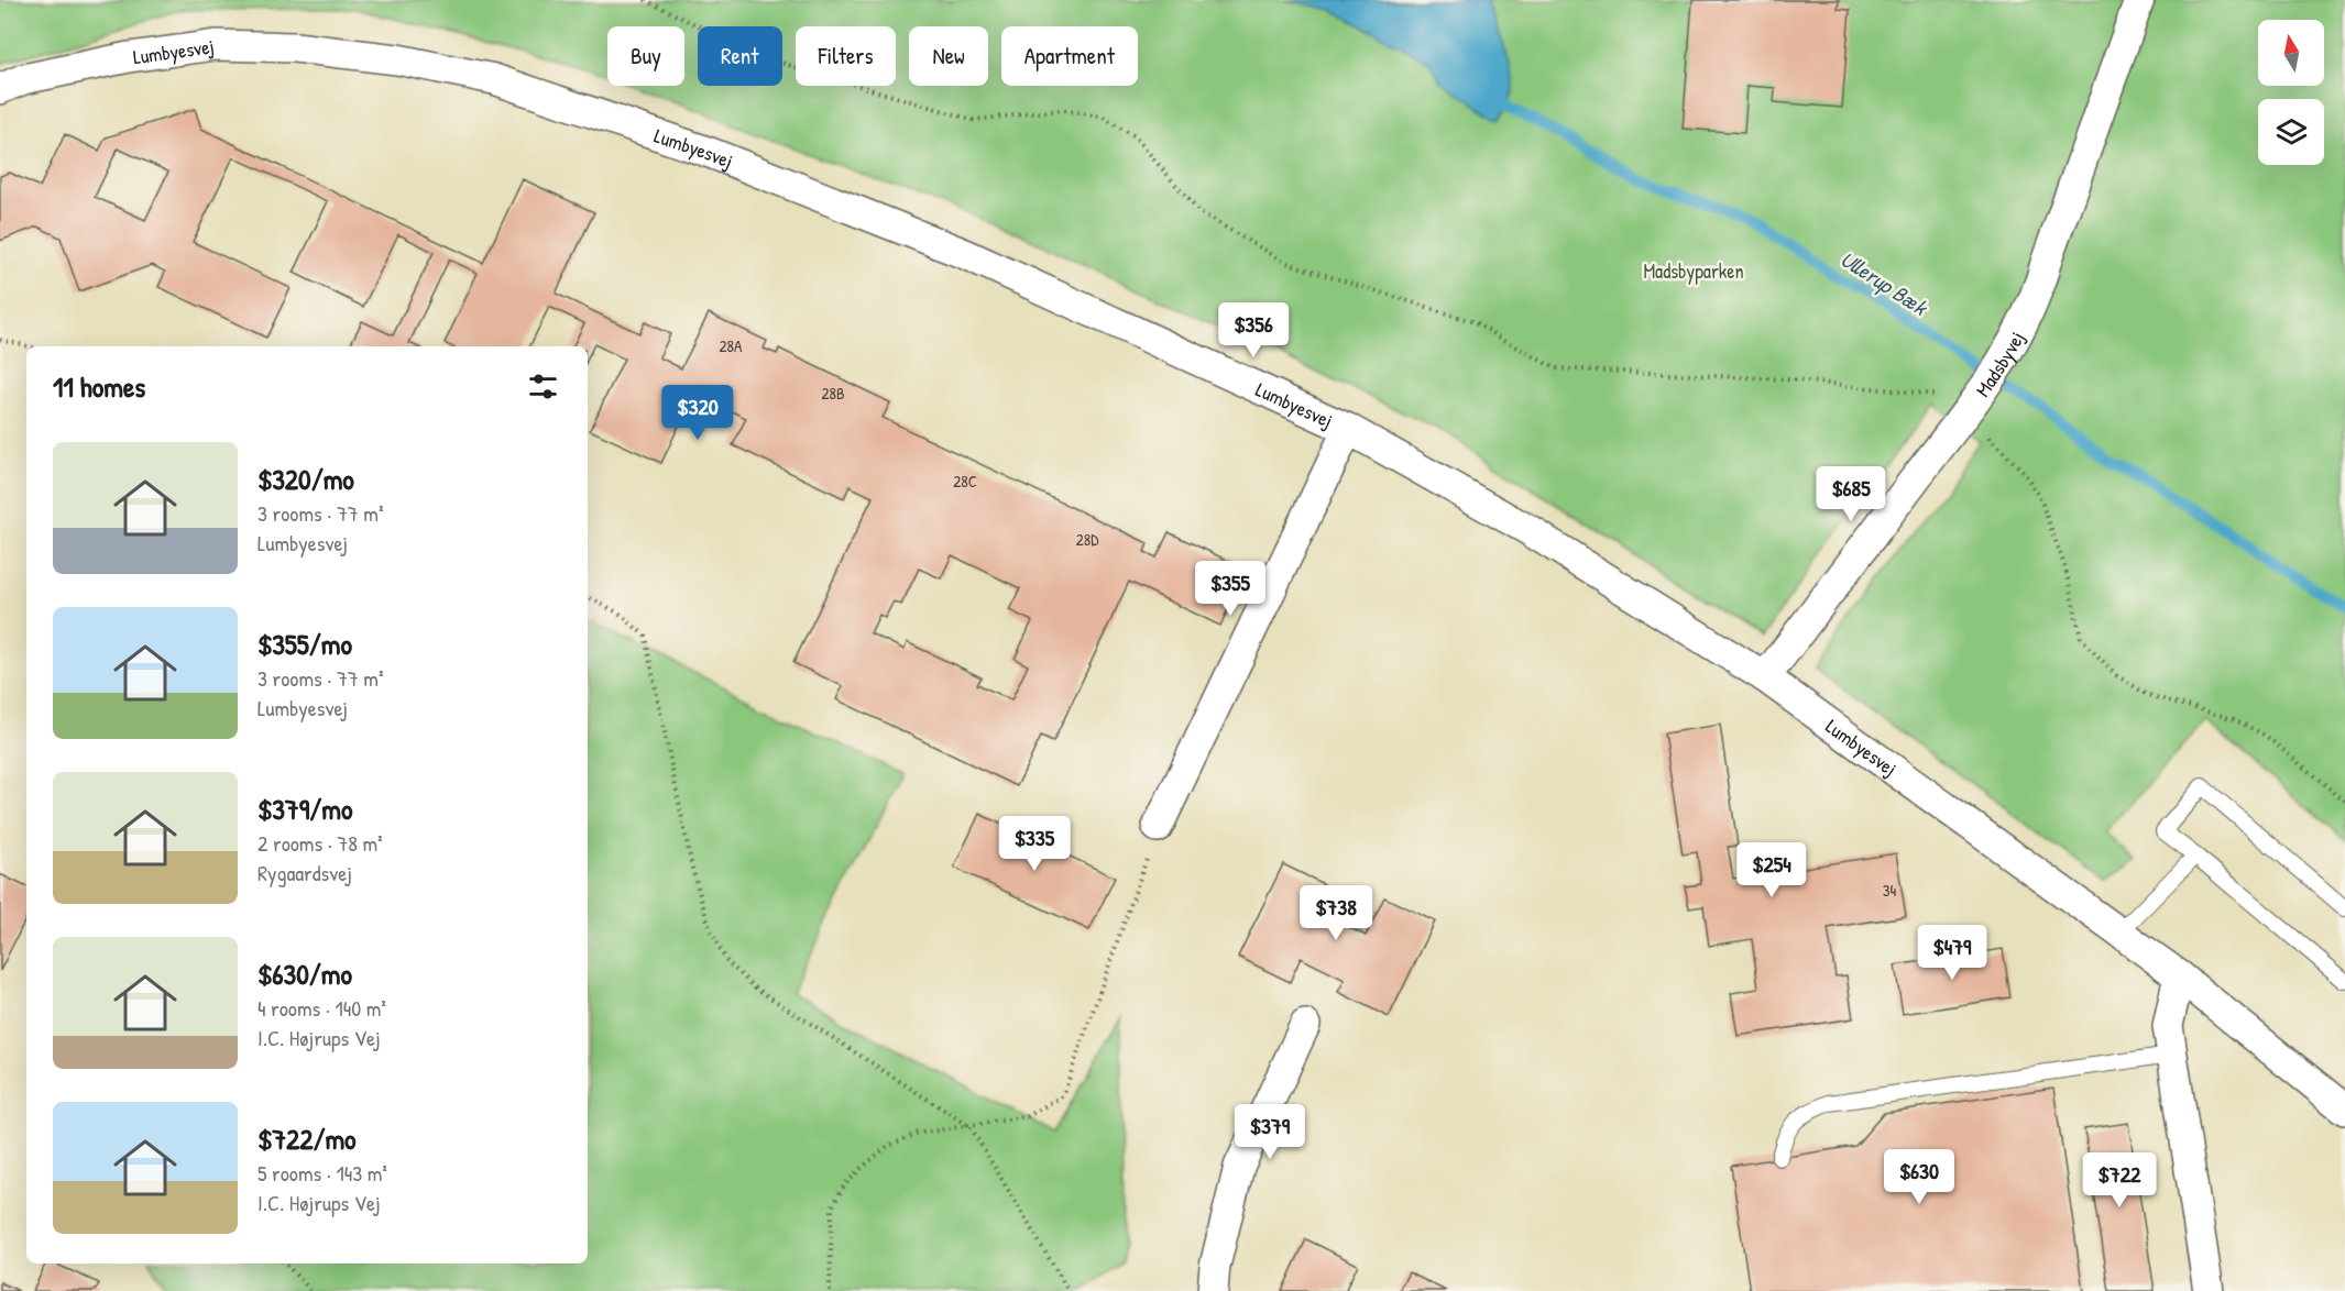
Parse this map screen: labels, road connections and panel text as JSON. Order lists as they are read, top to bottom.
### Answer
{
  "streets": {
    "street": ["Lumbyesvej", "Madsbyvej"]
  },
  "crossings": [
    ["Lumbyesvej", "Madsbyvej"]
  ],
  "water": ["Ullerup Bæk"],
  "parks": ["Madsbyparken"],
  "house_numbers": [
    "28A",
    "28B",
    "28C",
    "28D",
    "34"
  ],
  "north": "top",
  "page": {
    "chip": [
      "Buy",
      "Rent",
      "Filters",
      "New",
      "Apartment"
    ],
    "price": [
      "$356",
      "$320",
      "$685",
      "$355",
      "$335",
      "$254",
      "$738",
      "$479",
      "$379",
      "$630",
      "$722"
    ],
    "heading": "11 homes",
    "list": [
      {
        "name": "$320/mo",
        "note": "3 rooms · 77 m² · Lumbyesvej"
      },
      {
        "name": "$355/mo",
        "note": "3 rooms · 77 m² · Lumbyesvej"
      },
      {
        "name": "$379/mo",
        "note": "2 rooms · 78 m² · Rygaardsvej"
      },
      {
        "name": "$630/mo",
        "note": "4 rooms · 140 m² · I.C. Højrups Vej"
      },
      {
        "name": "$722/mo",
        "note": "5 rooms · 143 m² · I.C. Højrups Vej"
      }
    ]
  }
}
